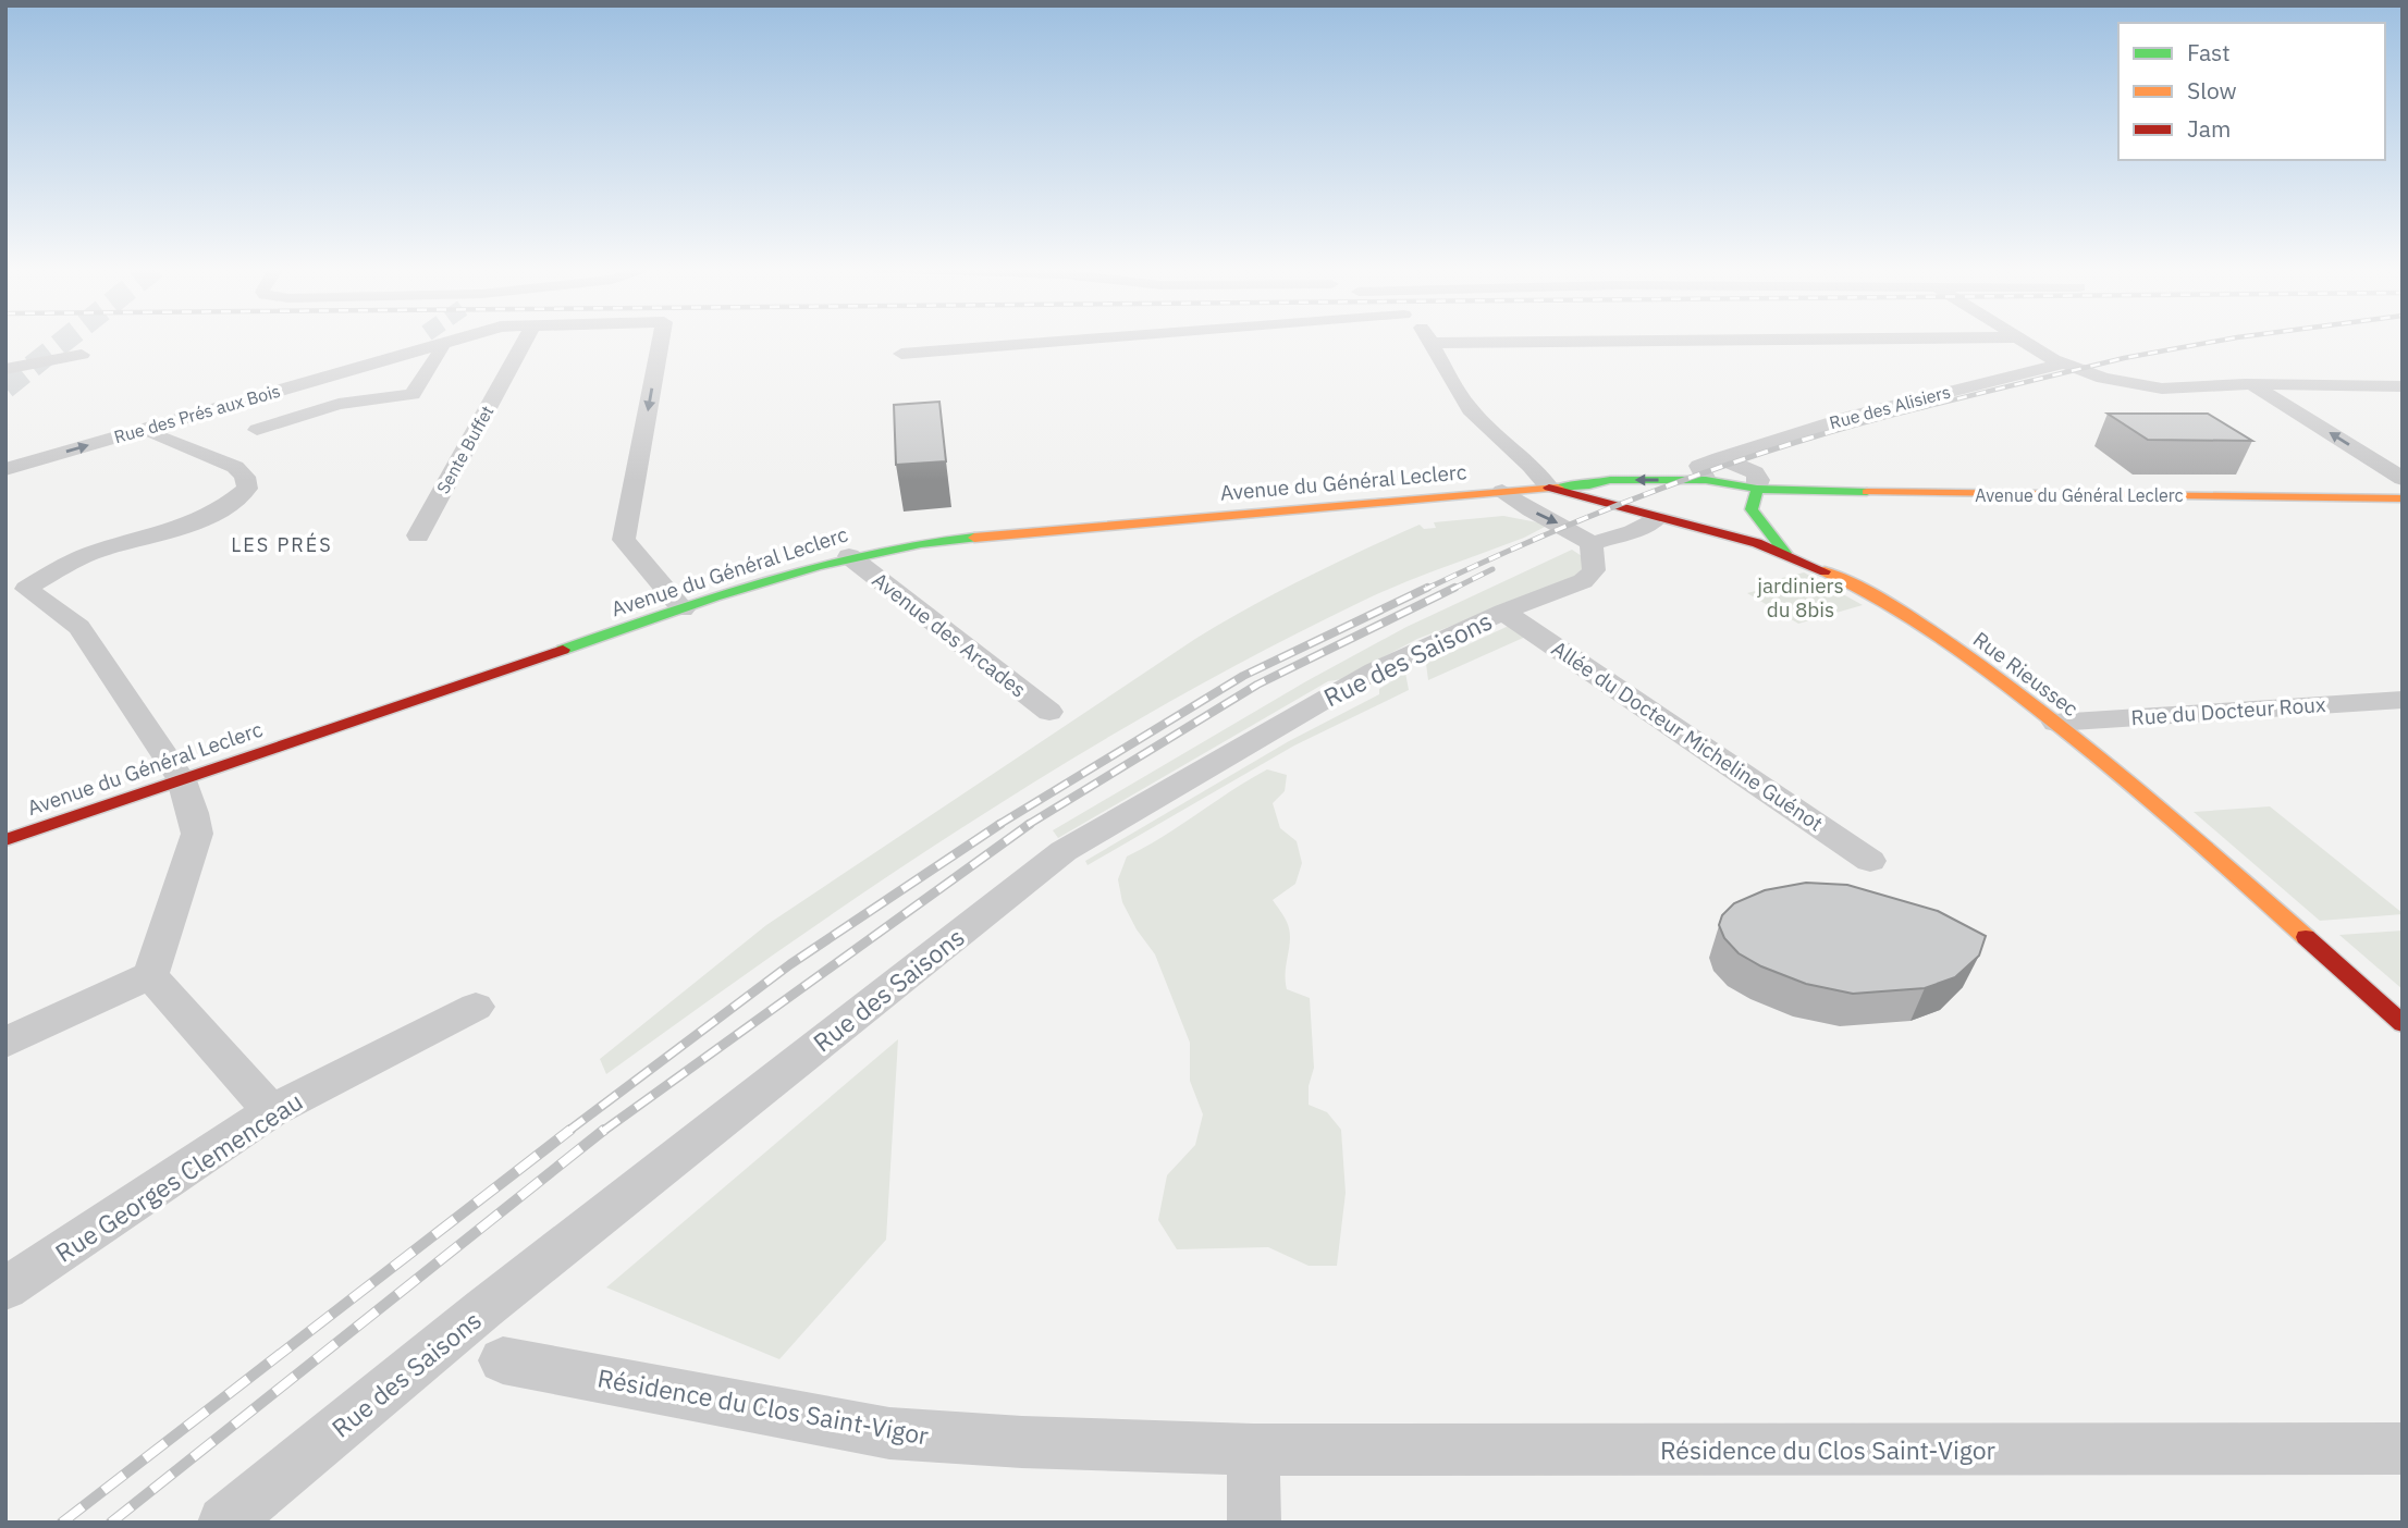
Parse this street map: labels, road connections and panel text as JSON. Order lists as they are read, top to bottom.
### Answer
{
  "streets": {
    "main road": ["Avenue du Général Leclerc", "Rue Rieussec"],
    "street": [
      "Rue des Alisiers",
      "Rue des Prés aux Bois",
      "Sente Buffet",
      "Avenue des Arcades",
      "Rue des Saisons",
      "Rue du Docteur Roux",
      "Allée du Docteur Micheline Guénot",
      "Rue Georges Clemenceau",
      "Résidence du Clos Saint-Vigor"
    ]
  },
  "crossings": [
    ["Rue des Prés aux Bois", "Avenue du Général Leclerc"],
    ["Avenue du Général Leclerc", "Avenue des Arcades"],
    ["Avenue du Général Leclerc", "Rue Rieussec"],
    ["Rue des Saisons", "Allée du Docteur Micheline Guénot"],
    ["Rue Rieussec", "Rue du Docteur Roux"]
  ],
  "districts": ["LES PRÉS"],
  "parks": ["jardiniers du 8bis"],
  "legend": ["Fast", "Slow", "Jam"]
}
